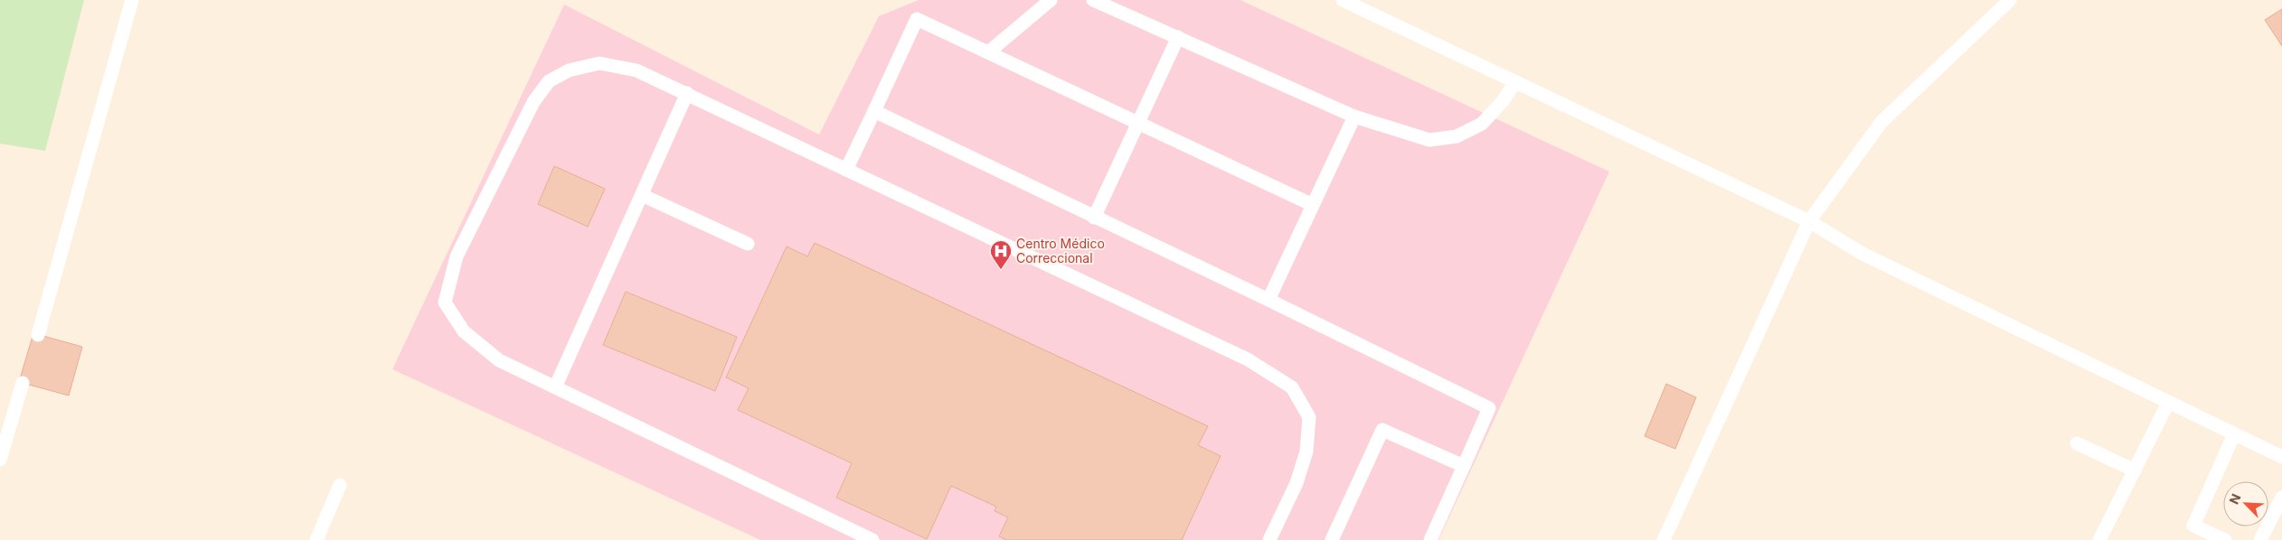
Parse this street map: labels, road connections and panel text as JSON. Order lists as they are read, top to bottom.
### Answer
{
  "places": {
    "hospital": ["Centro Médico Correccional"]
  },
  "north": "top left"
}
